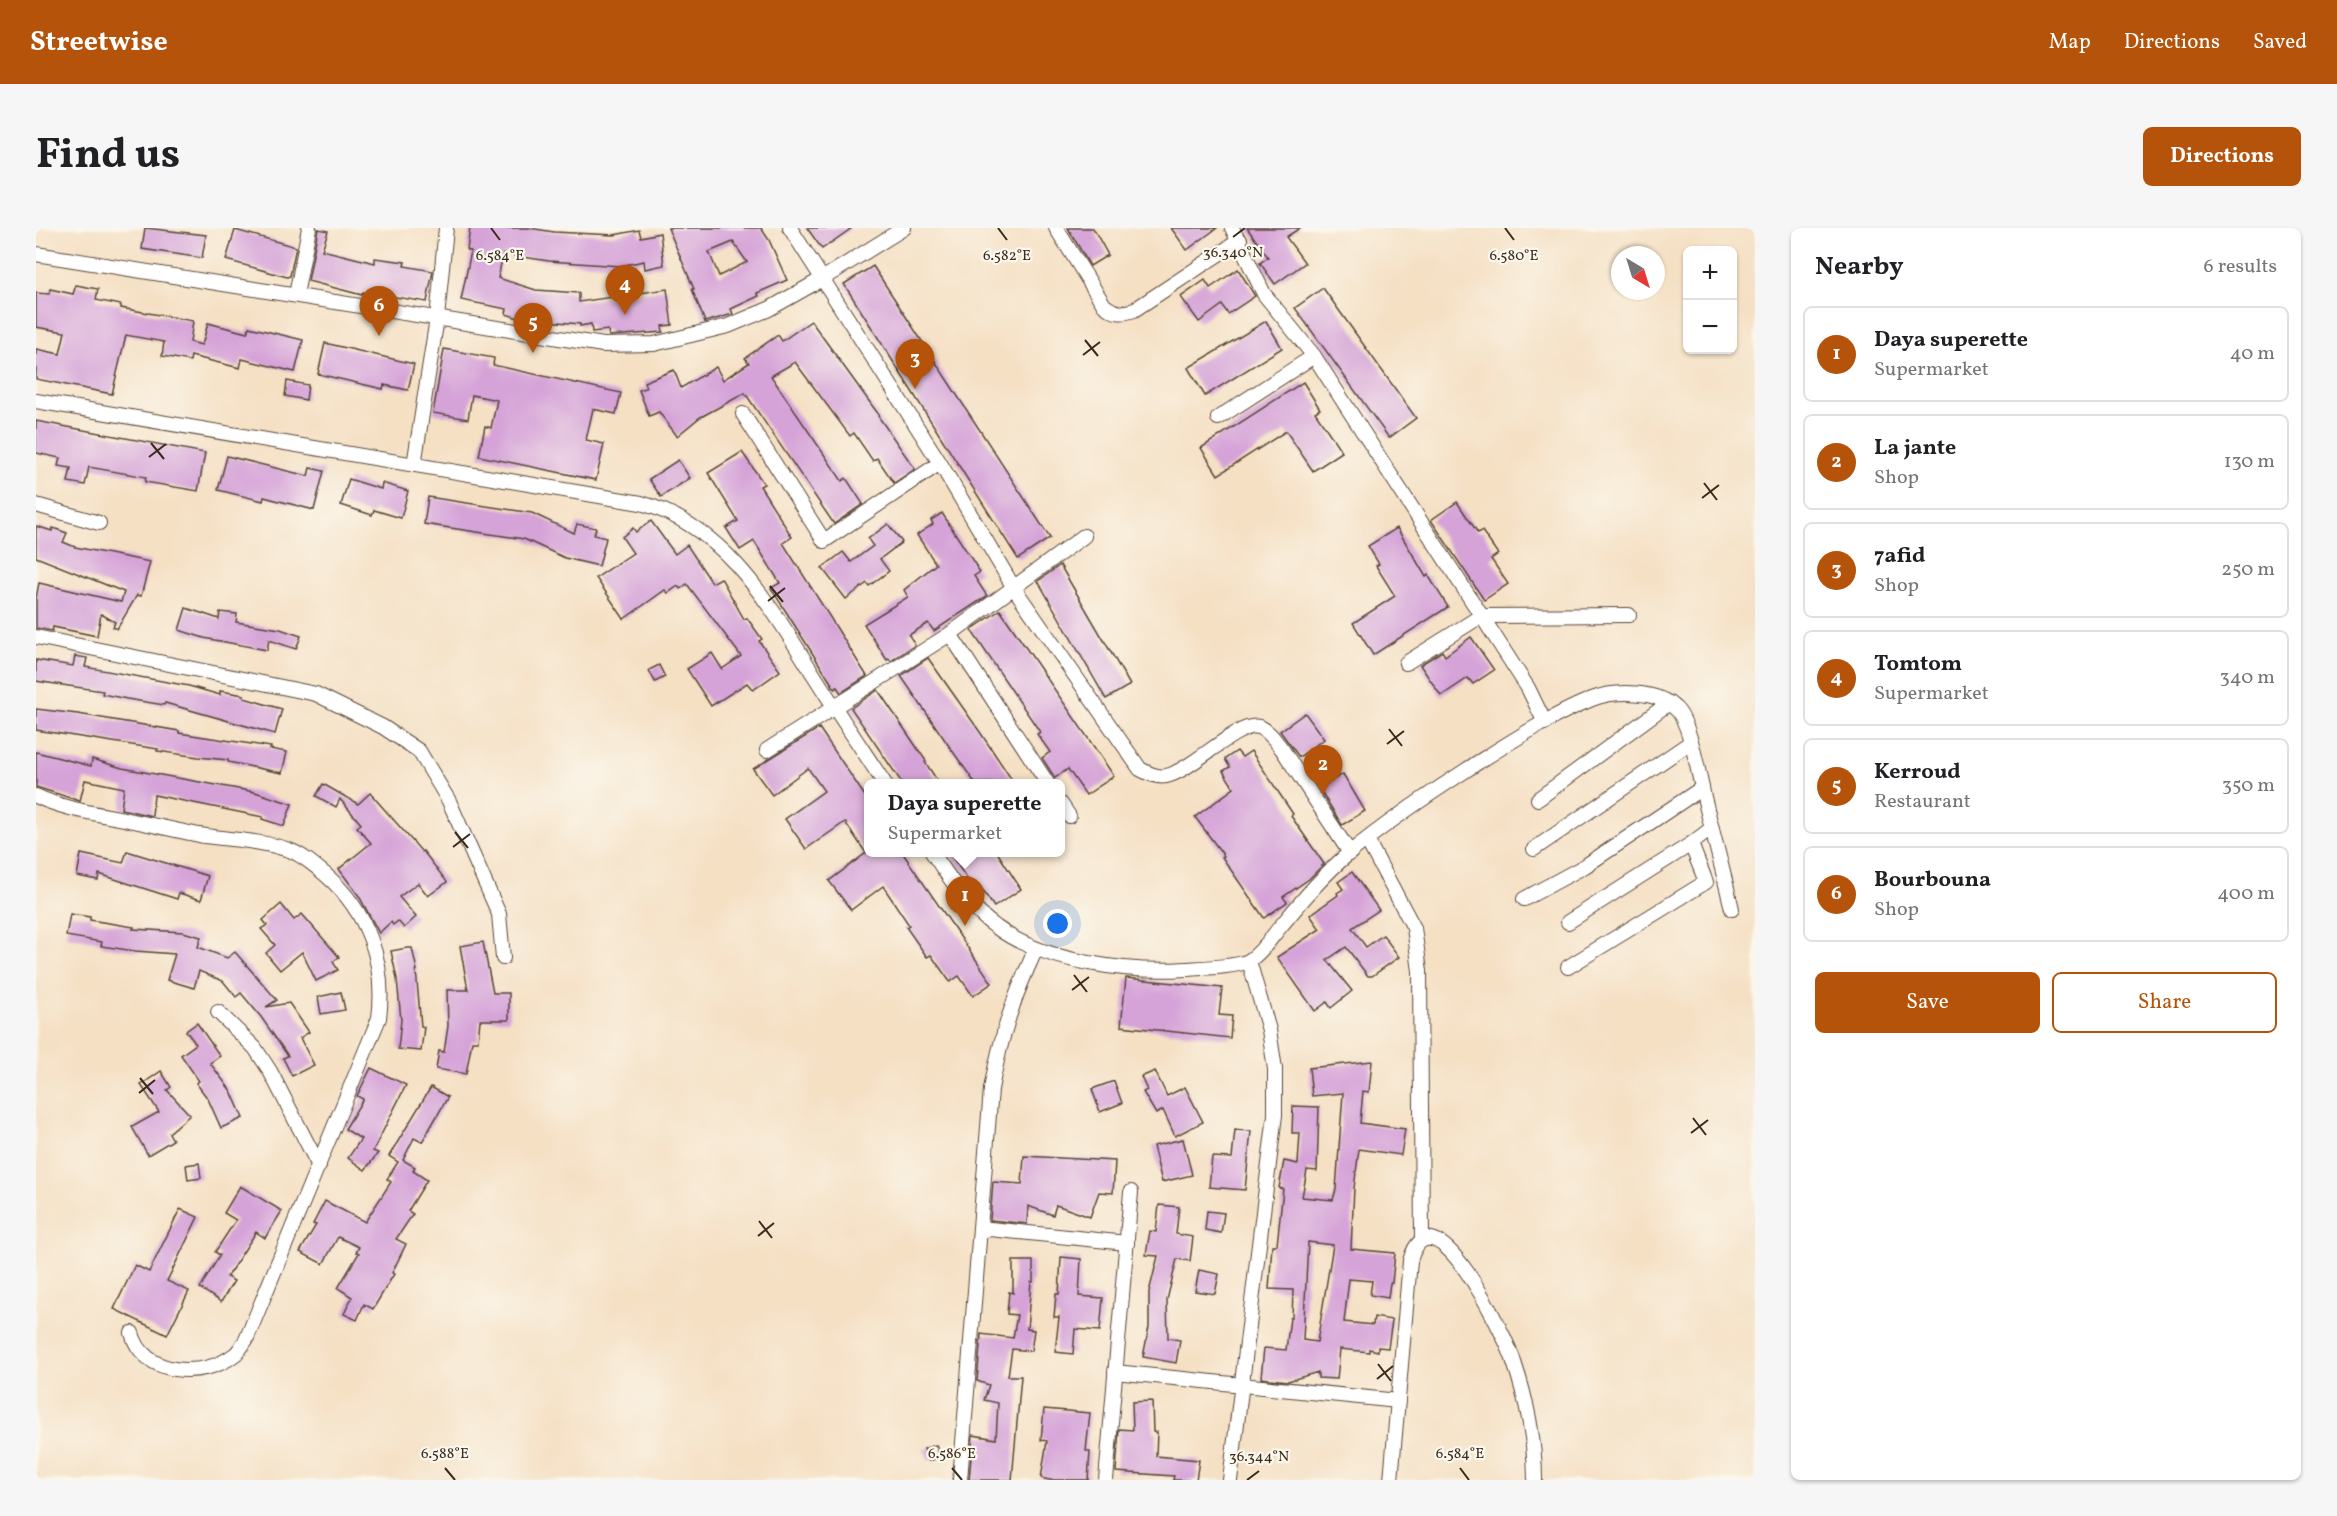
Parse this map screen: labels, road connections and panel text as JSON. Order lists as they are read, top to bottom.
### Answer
{
  "north": "bottom right",
  "page": {
    "header": "Streetwise",
    "nav": ["Map", "Directions", "Saved"],
    "title": "Find us",
    "buttons": [
      "Directions",
      ["Save", "Share"]
    ],
    "heading": ["Nearby", "6 results"],
    "map_buttons": ["+", "−"],
    "pins": [
      "4",
      "6",
      "5",
      "3",
      "2",
      "1"
    ],
    "list": [
      {
        "mark": "1",
        "name": "Daya superette",
        "note": "Supermarket",
        "value": "40 m"
      },
      {
        "mark": "2",
        "name": "La jante",
        "note": "Shop",
        "value": "130 m"
      },
      {
        "mark": "3",
        "name": "7afid",
        "note": "Shop",
        "value": "250 m"
      },
      {
        "mark": "4",
        "name": "Tomtom",
        "note": "Supermarket",
        "value": "340 m"
      },
      {
        "mark": "5",
        "name": "Kerroud",
        "note": "Restaurant",
        "value": "350 m"
      },
      {
        "mark": "6",
        "name": "Bourbouna",
        "note": "Shop",
        "value": "400 m"
      }
    ],
    "popup": ["Daya superette", "Supermarket"]
  },
  "coordinates": [
    "36.340°N",
    "6.584°E",
    "6.582°E",
    "6.580°E",
    "6.588°E",
    "6.586°E",
    "36.344°N"
  ]
}
